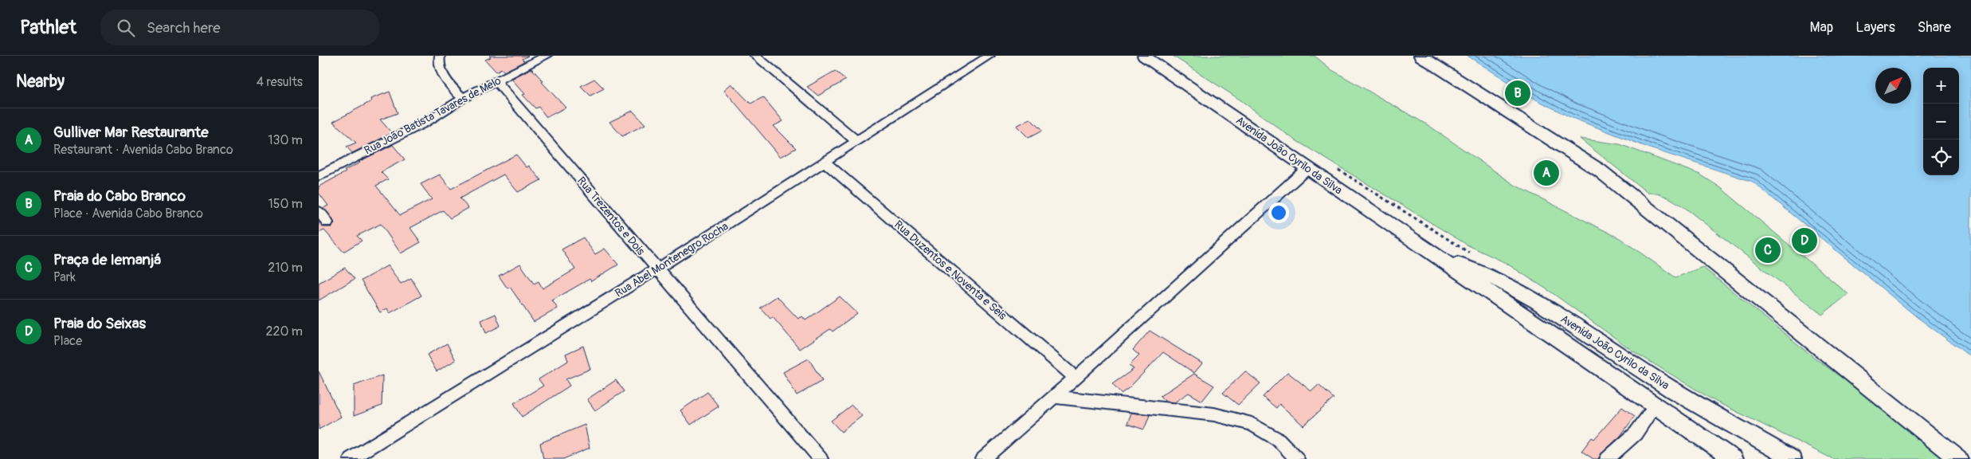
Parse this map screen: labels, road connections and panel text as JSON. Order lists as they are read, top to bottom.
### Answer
{
  "streets": {
    "street": [
      "Rua João Batista Tavares de Melo",
      "Avenida João Cyrilo da Silva",
      "Rua Trezentos e Dois",
      "Rua Abel Montenegro Rocha",
      "Rua Duzentos e Noventa e Seis"
    ]
  },
  "crossings": [
    ["Rua João Batista Tavares de Melo", "Rua Trezentos e Dois"],
    ["Rua Trezentos e Dois", "Rua Abel Montenegro Rocha"],
    ["Rua Abel Montenegro Rocha", "Rua Duzentos e Noventa e Seis"]
  ],
  "north": "top right",
  "page": {
    "header": "Pathlet",
    "search": "Search here",
    "nav": ["Map", "Layers", "Share"],
    "heading": ["Nearby", "4 results"],
    "map_buttons": ["+", "−"],
    "pins": [
      "B",
      "A",
      "D",
      "C"
    ],
    "list": [
      {
        "mark": "A",
        "name": "Gulliver Mar Restaurante",
        "note": "Restaurant · Avenida Cabo Branco",
        "value": "130 m"
      },
      {
        "mark": "B",
        "name": "Praia do Cabo Branco",
        "note": "Place · Avenida Cabo Branco",
        "value": "150 m"
      },
      {
        "mark": "C",
        "name": "Praça de Iemanjá",
        "note": "Park",
        "value": "210 m"
      },
      {
        "mark": "D",
        "name": "Praia do Seixas",
        "note": "Place",
        "value": "220 m"
      }
    ]
  }
}
